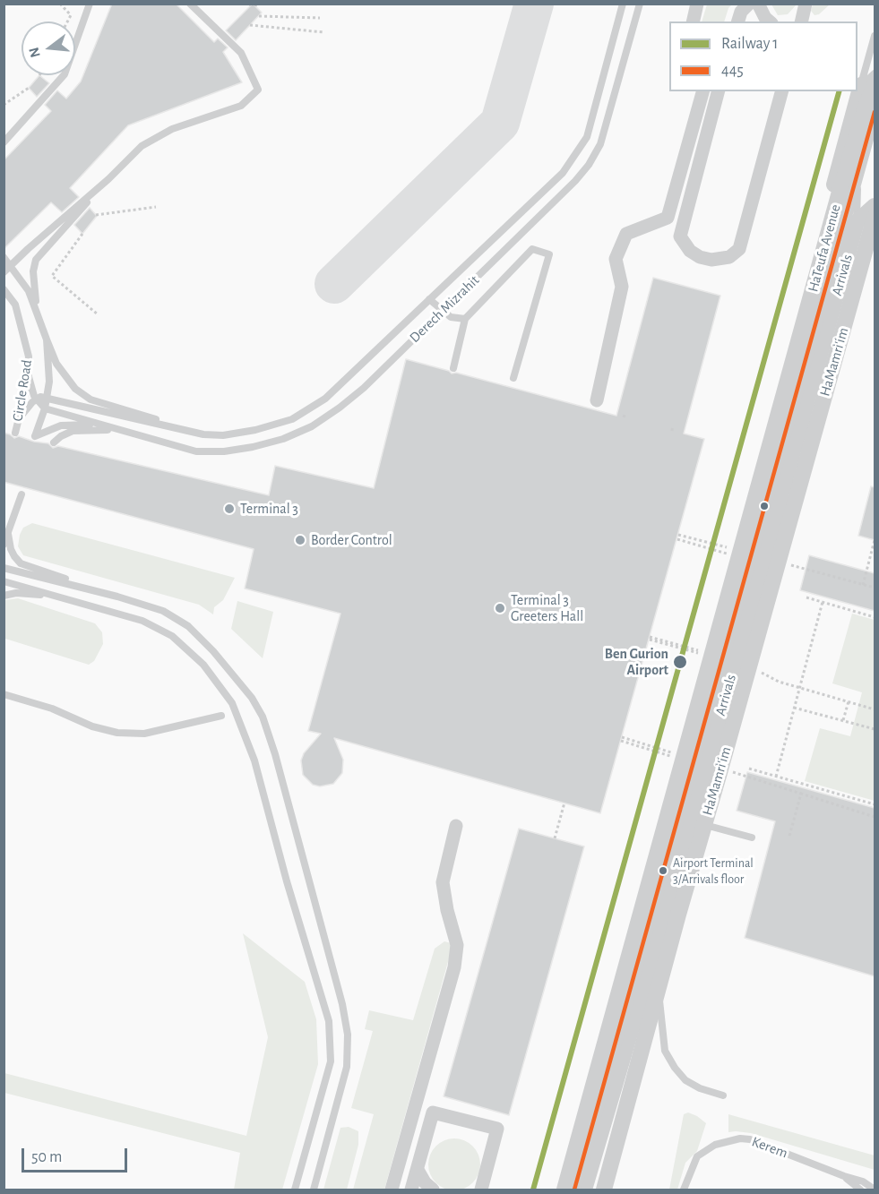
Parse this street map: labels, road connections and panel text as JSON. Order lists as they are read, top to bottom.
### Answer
{
  "streets": {
    "street": ["HaTeufa Avenue", "Arrivals", "HaMamri'im"],
    "lane": ["Derech Mizrahit", "Circle Road", "Kerem"]
  },
  "crossings": [
    ["Derech Mizrahit", "Circle Road"]
  ],
  "places": [
    "Terminal 3",
    "Border Control",
    "Terminal 3 Greeters Hall",
    "Ben Gurion Airport",
    "Airport Terminal 3/Arrivals floor"
  ],
  "lines": ["rail line 1", "transit line 445"],
  "legend": ["Railway 1", "445"],
  "scale_bar": "50 m",
  "north": "left"
}
